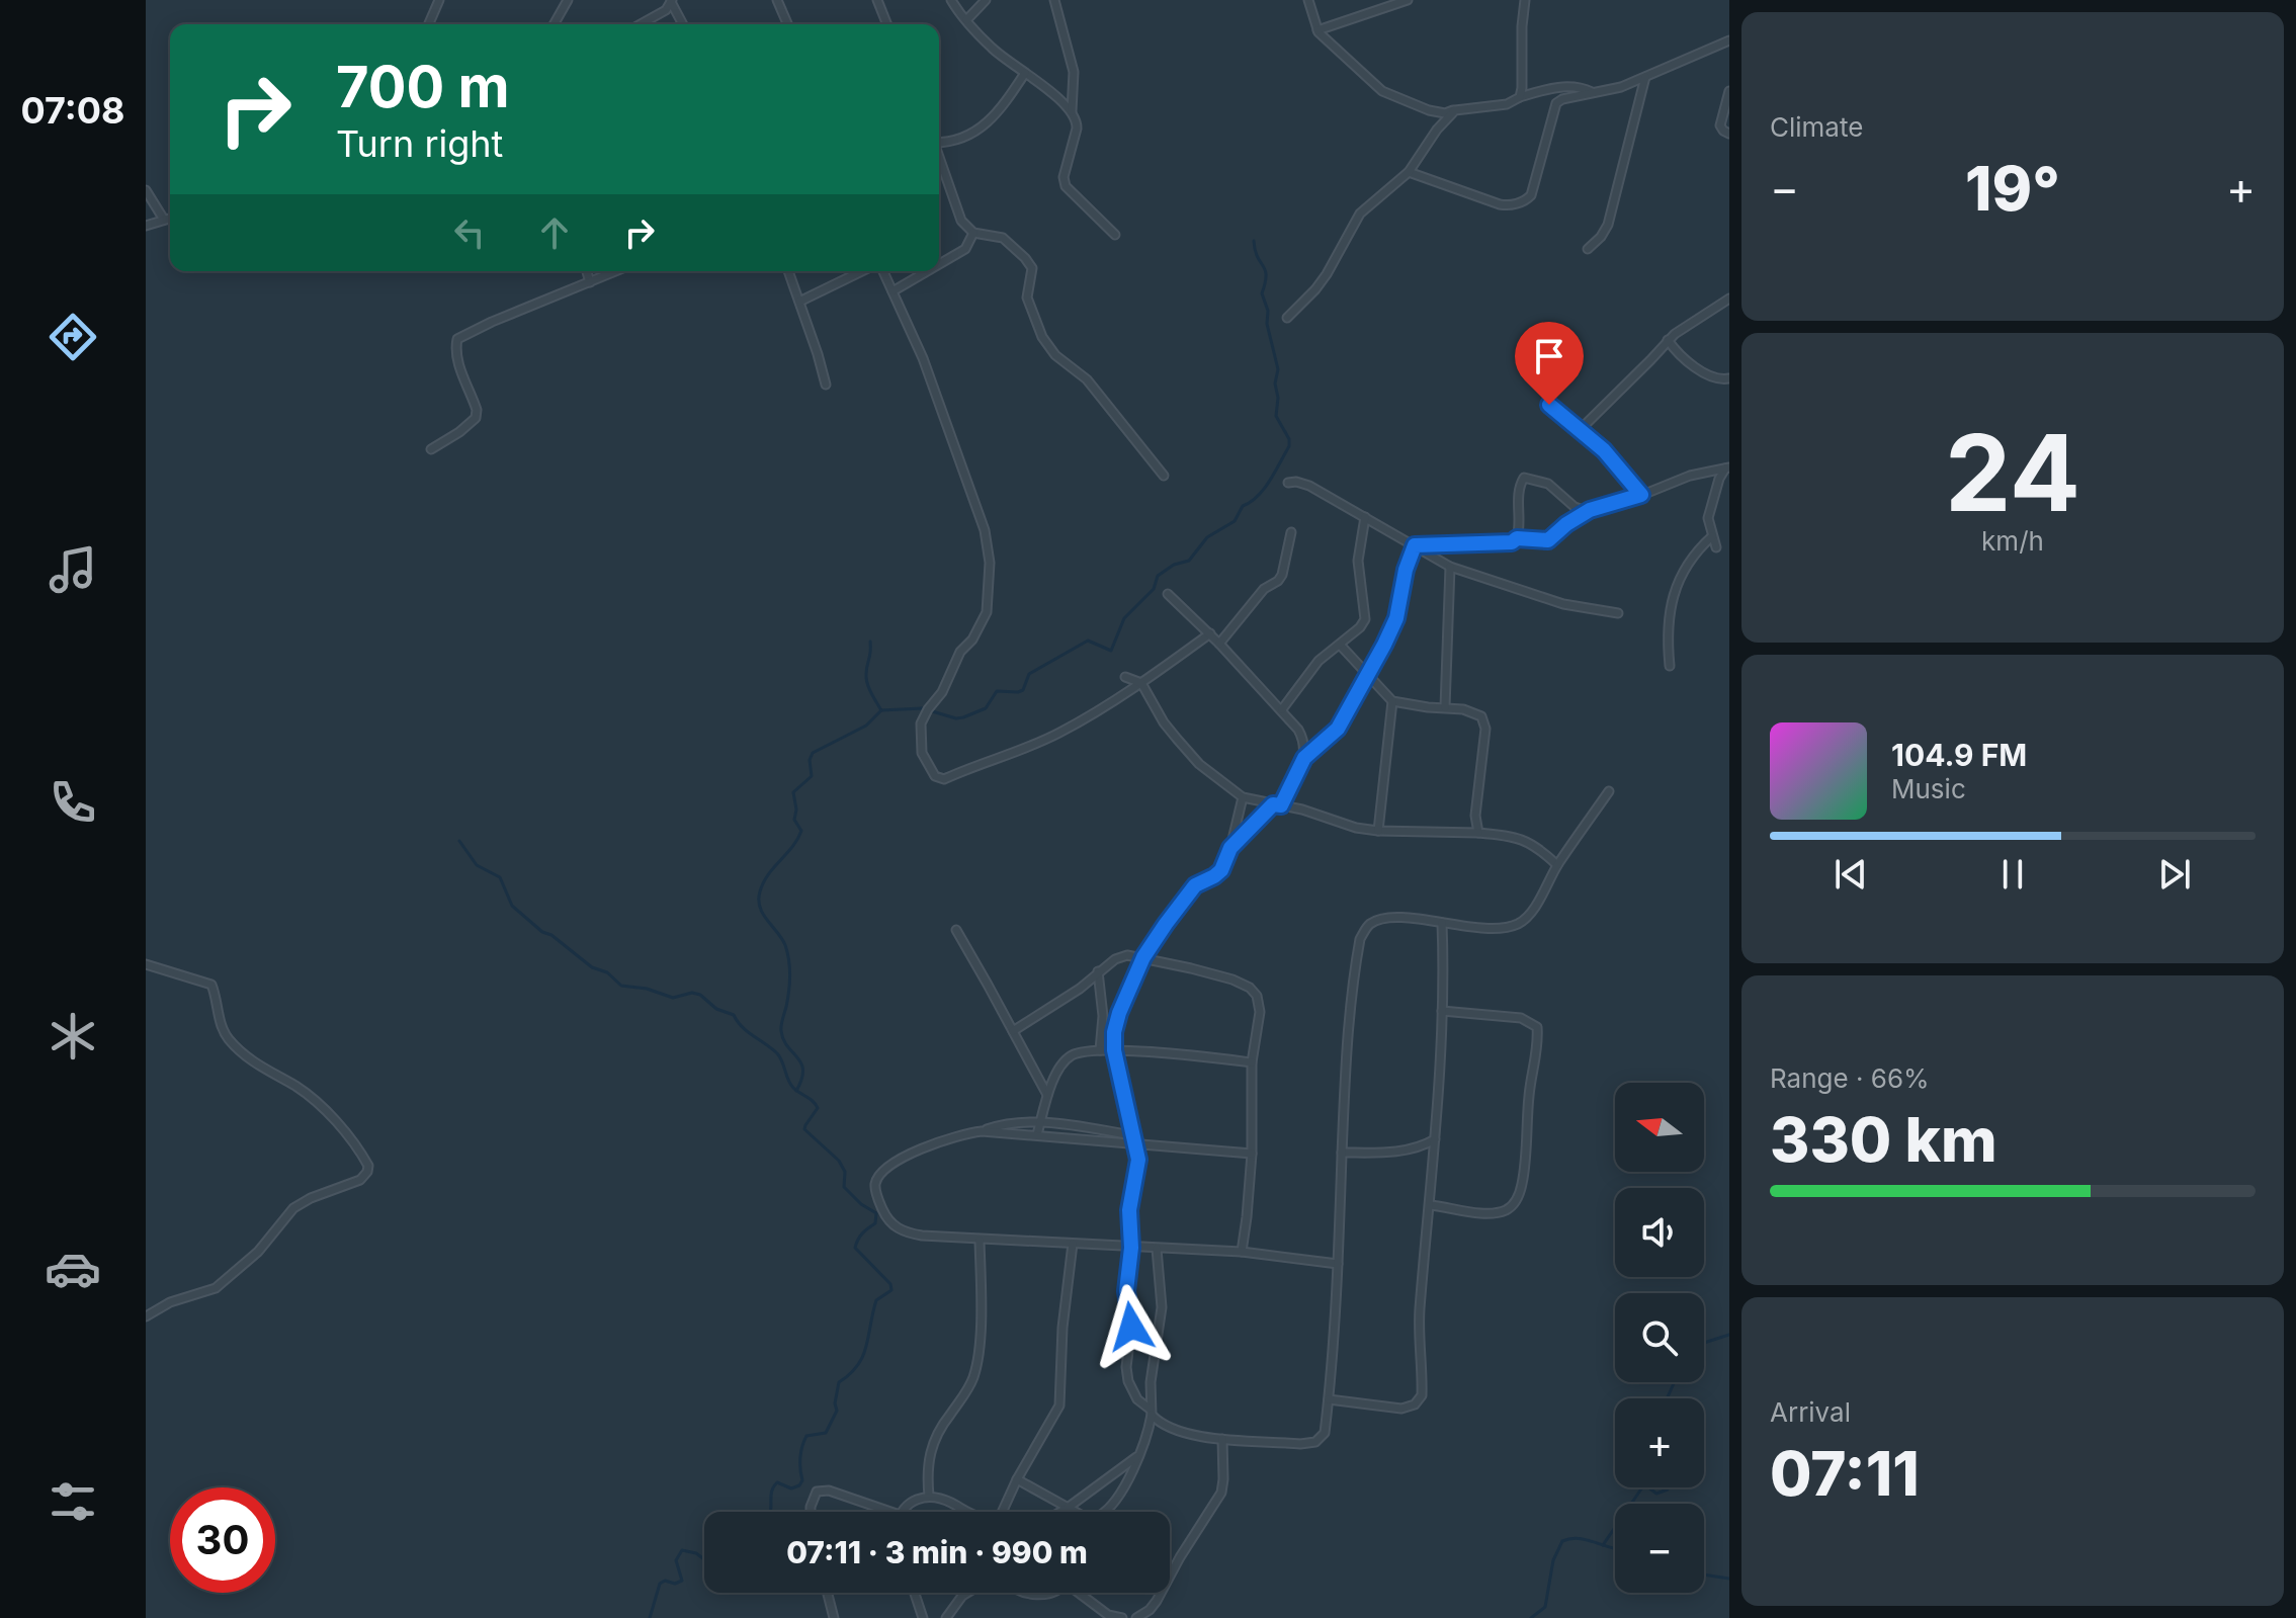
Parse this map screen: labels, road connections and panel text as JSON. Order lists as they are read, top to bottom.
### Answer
{
  "north": "left",
  "page": {
    "tabs": "07:08",
    "tile": [
      "Climate",
      ["24", "km/h"],
      ["Range · 66%", "330 km"],
      ["Arrival", "07:11"]
    ],
    "turn": ["700 m", "Turn right"],
    "heat": ["−", "19°", "+"],
    "song": ["104.9 FM", "Music"],
    "map_buttons": ["+", "−"],
    "limit": "30",
    "trip": "07:11 · 3 min · 990 m"
  }
}
